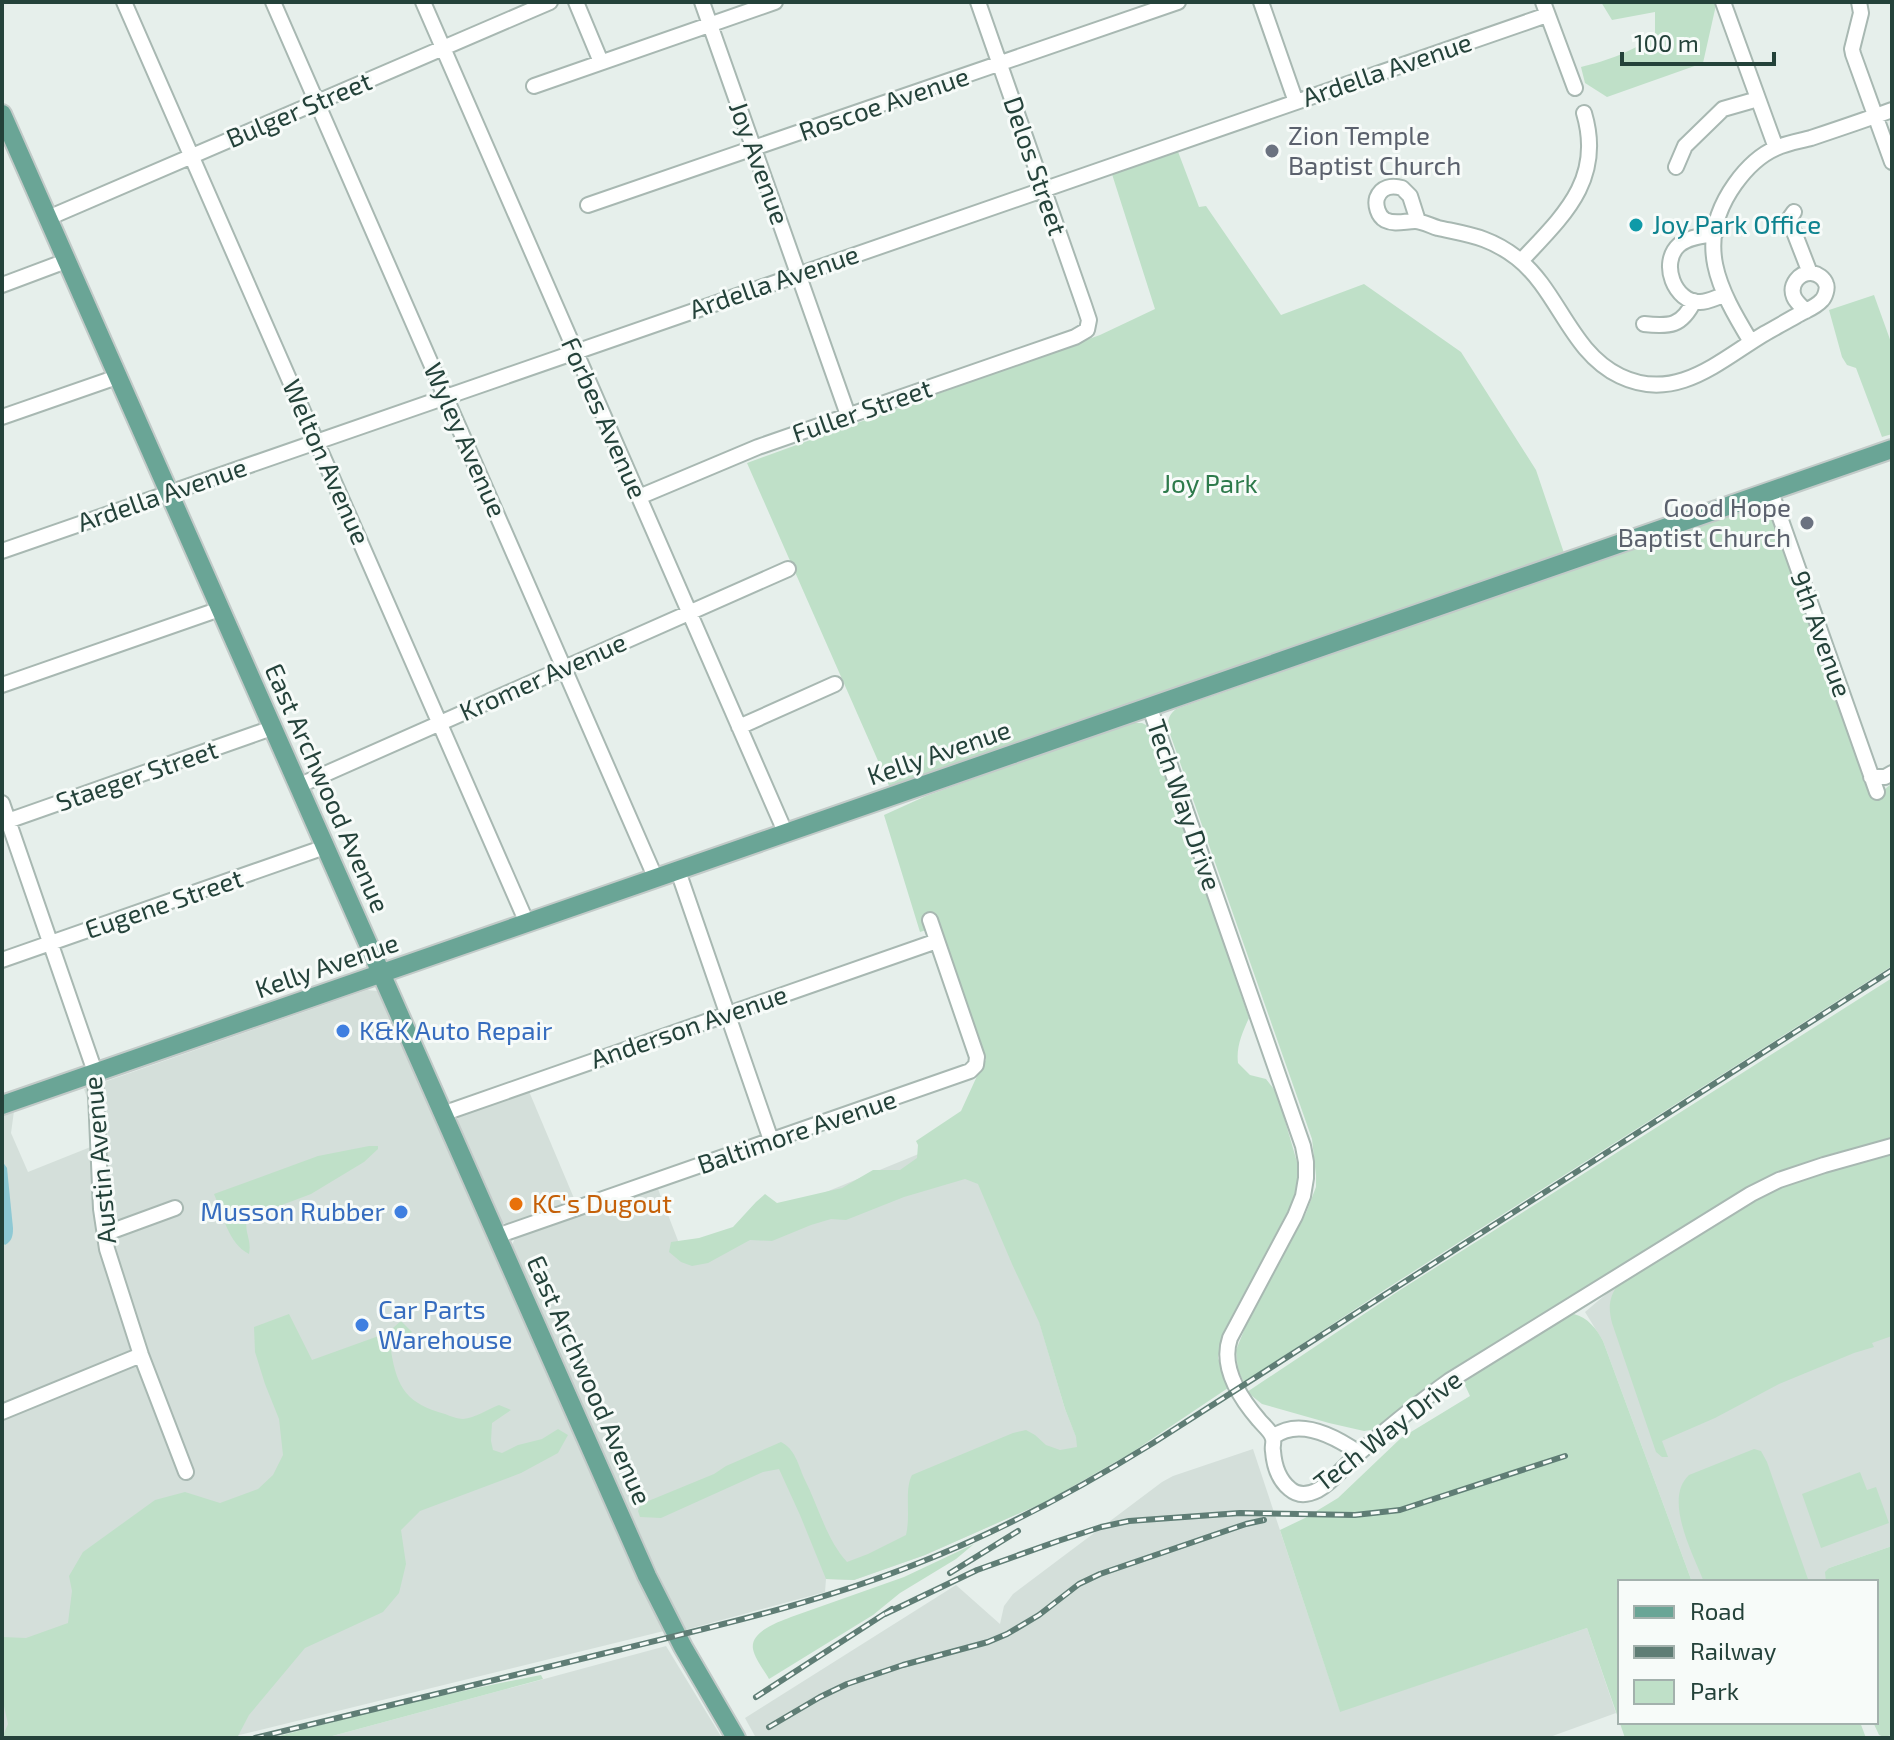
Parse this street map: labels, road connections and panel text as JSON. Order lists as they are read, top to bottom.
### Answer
{
  "streets": {
    "main road": ["Kelly Avenue", "East Archwood Avenue"],
    "street": [
      "Ardella Avenue",
      "Roscoe Avenue",
      "Bulger Street",
      "Joy Avenue",
      "Delos Street",
      "Fuller Street",
      "Forbes Avenue",
      "Wyley Avenue",
      "Welton Avenue",
      "9th Avenue",
      "Kromer Avenue",
      "Staeger Street",
      "Tech Way Drive",
      "Eugene Street",
      "Anderson Avenue",
      "Baltimore Avenue",
      "Austin Avenue"
    ]
  },
  "crossings": [
    ["Ardella Avenue", "Joy Avenue"],
    ["Ardella Avenue", "Delos Street"],
    ["Ardella Avenue", "Forbes Avenue"],
    ["Ardella Avenue", "Wyley Avenue"],
    ["Ardella Avenue", "Welton Avenue"],
    ["Ardella Avenue", "East Archwood Avenue"],
    ["Roscoe Avenue", "Joy Avenue"],
    ["Roscoe Avenue", "Delos Street"],
    ["Bulger Street", "Forbes Avenue"],
    ["Bulger Street", "Wyley Avenue"],
    ["Bulger Street", "Welton Avenue"],
    ["Bulger Street", "East Archwood Avenue"],
    ["Joy Avenue", "Fuller Street"],
    ["Delos Street", "Fuller Street"],
    ["Fuller Street", "Forbes Avenue"],
    ["Forbes Avenue", "Kromer Avenue"],
    ["Forbes Avenue", "Kelly Avenue"],
    ["Wyley Avenue", "Kromer Avenue"],
    ["Wyley Avenue", "Kelly Avenue"],
    ["Welton Avenue", "Kromer Avenue"],
    ["Welton Avenue", "Kelly Avenue"],
    ["9th Avenue", "Kelly Avenue"],
    ["Kromer Avenue", "East Archwood Avenue"],
    ["Kelly Avenue", "East Archwood Avenue"],
    ["Kelly Avenue", "Tech Way Drive"],
    ["Kelly Avenue", "Austin Avenue"],
    ["Staeger Street", "East Archwood Avenue"],
    ["Staeger Street", "Austin Avenue"],
    ["East Archwood Avenue", "Eugene Street"],
    ["East Archwood Avenue", "Anderson Avenue"],
    ["East Archwood Avenue", "Baltimore Avenue"],
    ["Eugene Street", "Austin Avenue"],
    ["Anderson Avenue", "Baltimore Avenue"]
  ],
  "parks": ["Joy Park"],
  "places": [
    "Zion Temple Baptist Church",
    "Joy Park Office",
    "Good Hope Baptist Church",
    "K&K Auto Repair",
    "KC's Dugout",
    "Musson Rubber",
    "Car Parts Warehouse"
  ],
  "legend": ["Road", "Railway", "Park"],
  "scale_bar": "100 m"
}
